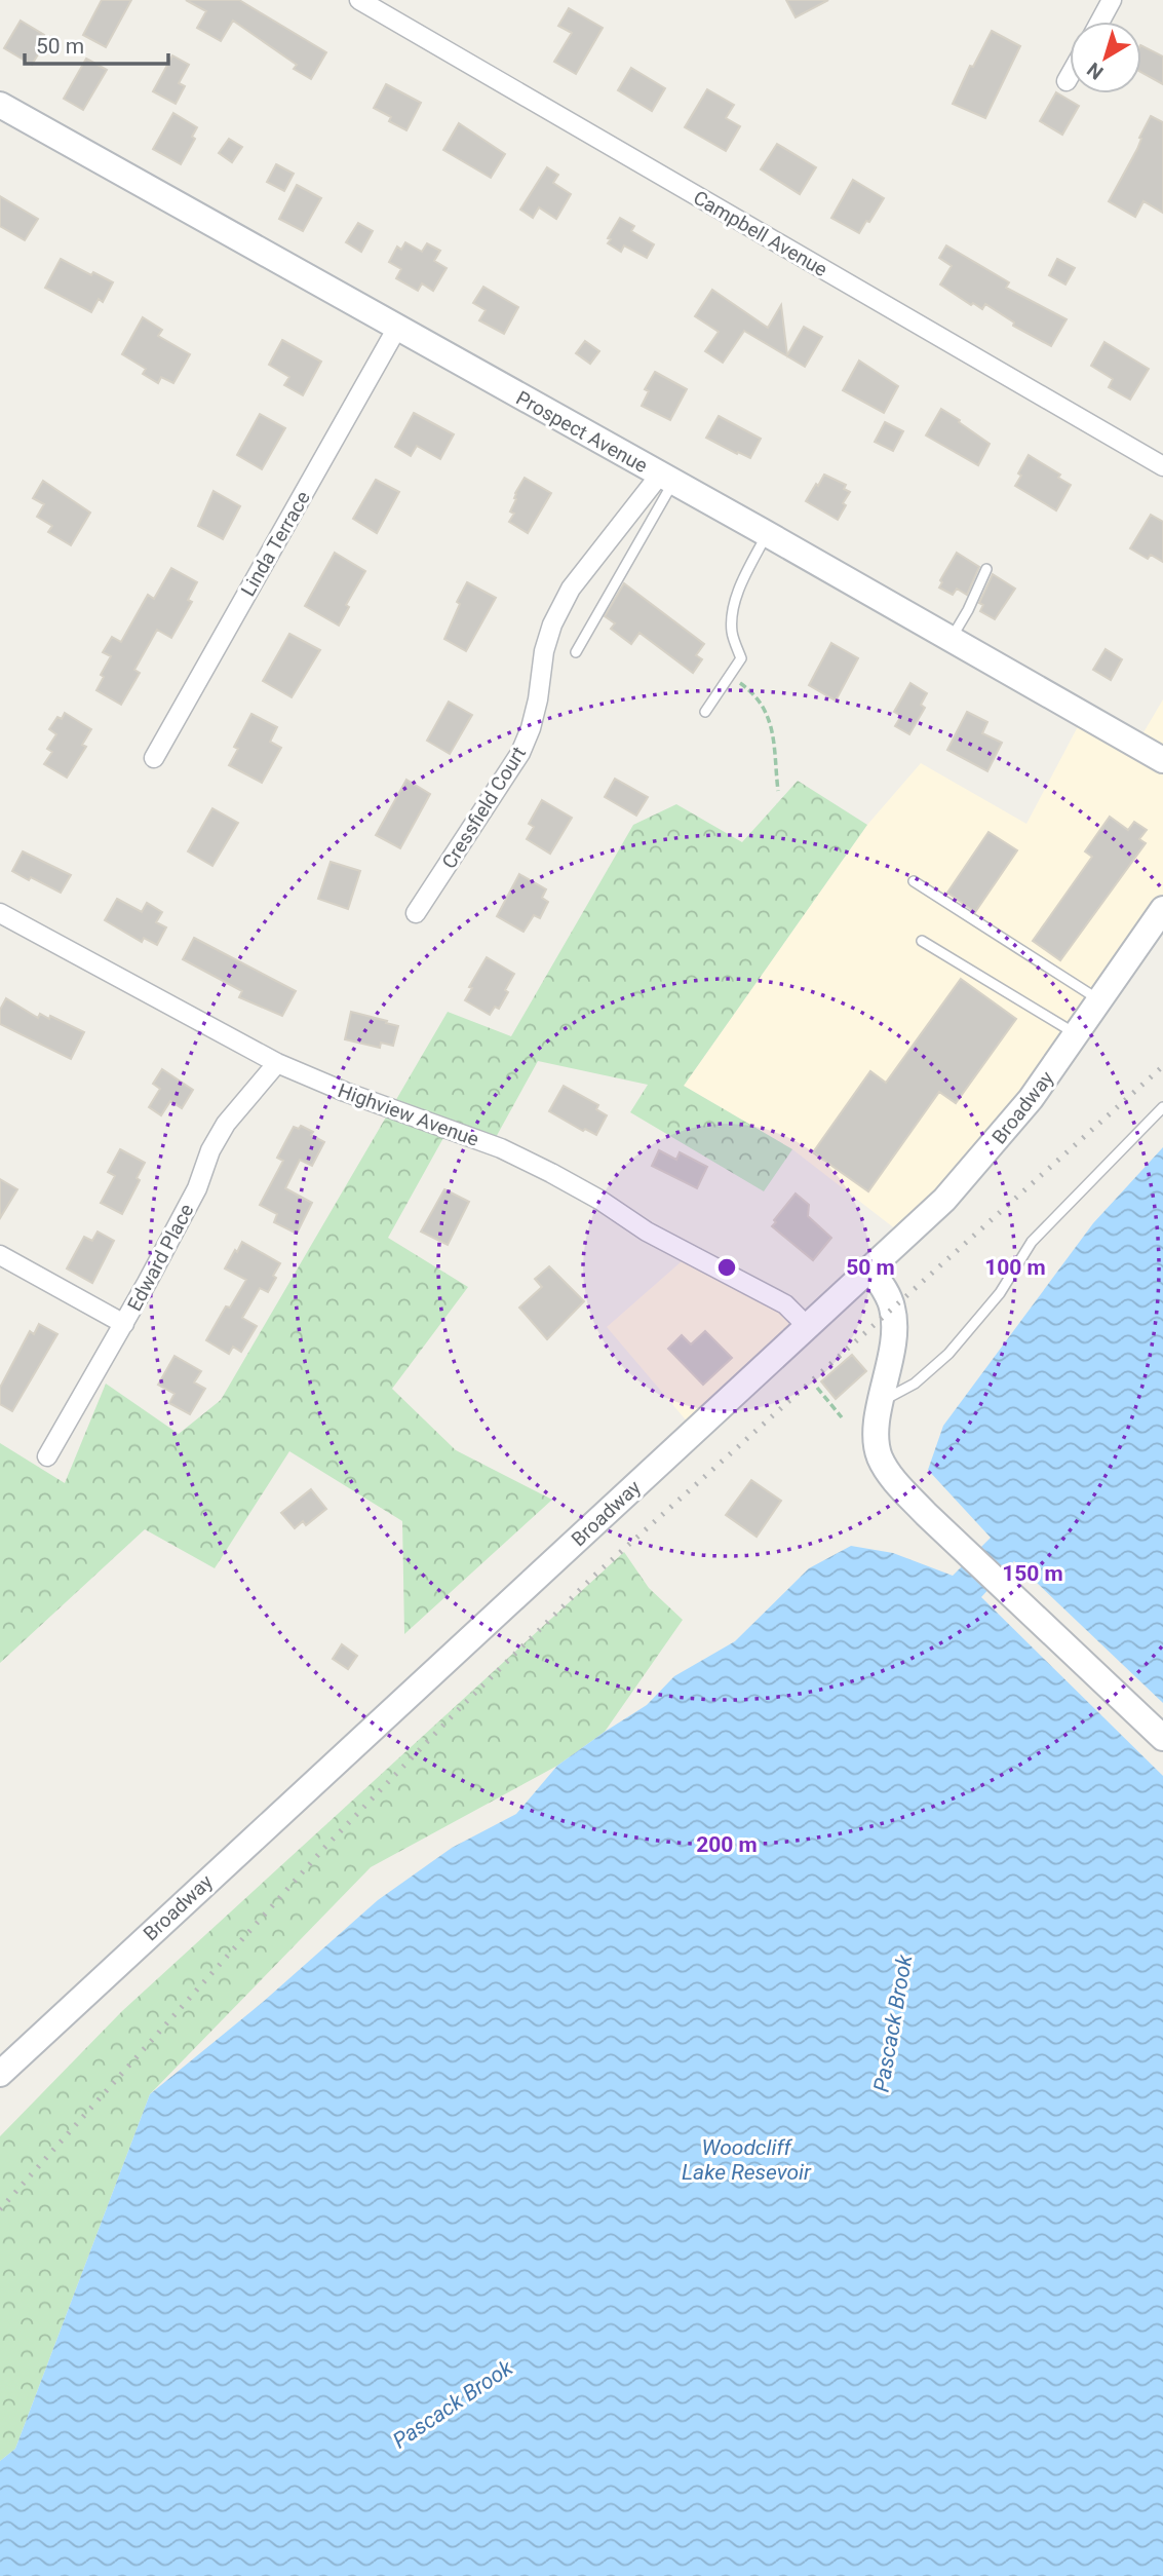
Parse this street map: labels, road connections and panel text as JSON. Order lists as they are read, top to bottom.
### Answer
{
  "streets": {
    "main road": ["Prospect Avenue", "Broadway"],
    "street": [
      "Campbell Avenue",
      "Linda Terrace",
      "Cressfield Court",
      "Highview Avenue",
      "Edward Place"
    ]
  },
  "crossings": [
    ["Prospect Avenue", "Linda Terrace"],
    ["Prospect Avenue", "Cressfield Court"],
    ["Broadway", "Highview Avenue"],
    ["Highview Avenue", "Edward Place"]
  ],
  "water": ["Pascack Brook", "Woodcliff Lake Resevoir"],
  "scale_bar": "50 m",
  "north": "bottom left",
  "rings": [
    "50 m",
    "100 m",
    "150 m",
    "200 m"
  ]
}
